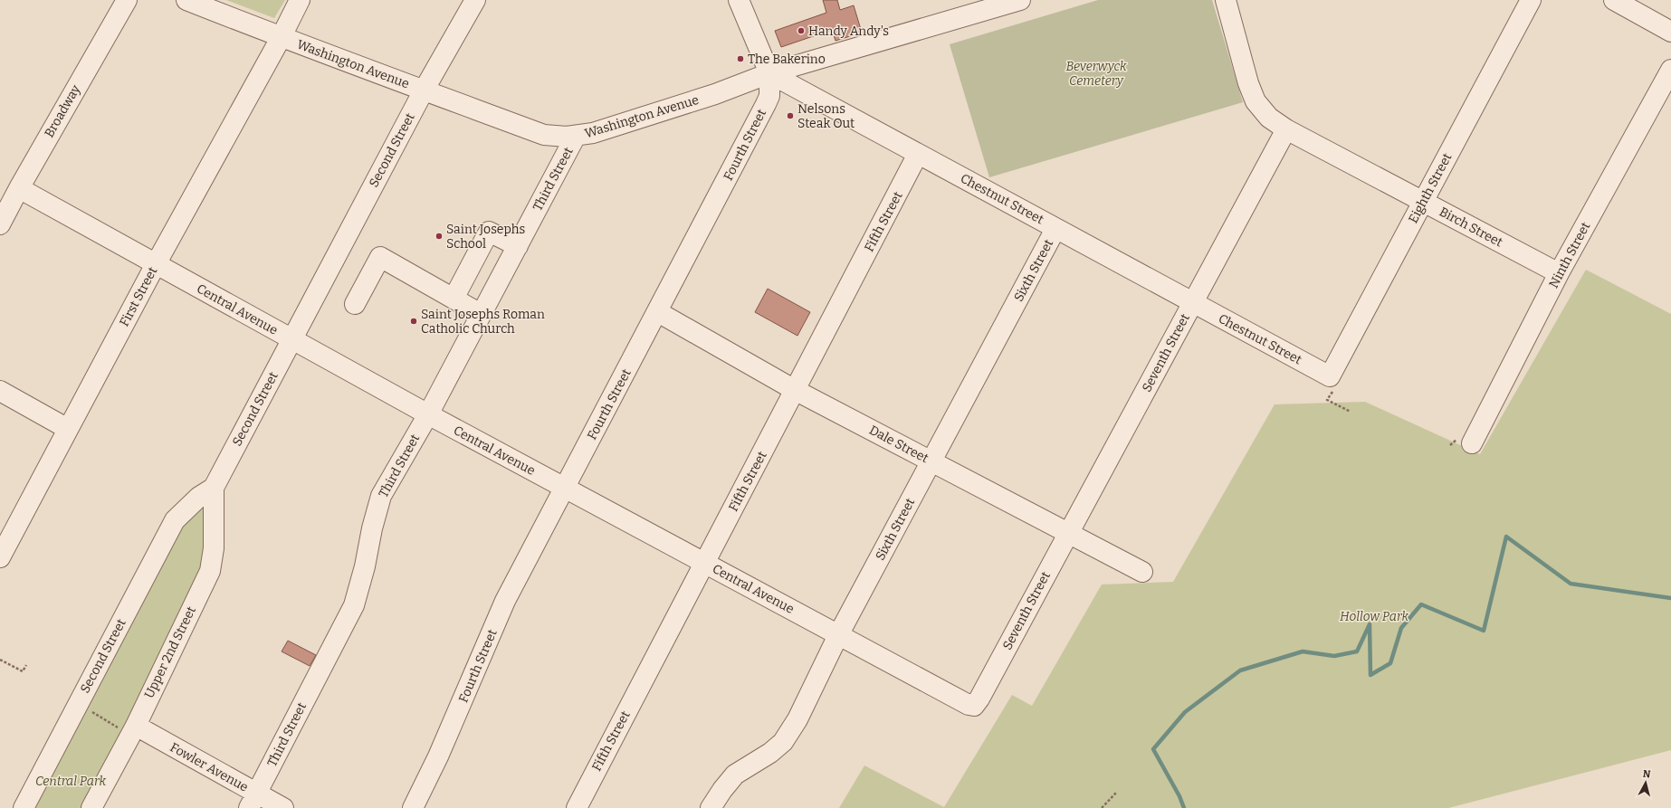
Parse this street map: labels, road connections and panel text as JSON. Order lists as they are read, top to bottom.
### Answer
{
  "streets": {
    "street": [
      "Washington Avenue",
      "Broadway",
      "Fourth Street",
      "Second Street",
      "Third Street",
      "Eighth Street",
      "Chestnut Street",
      "Fifth Street",
      "Birch Street",
      "Ninth Street",
      "Sixth Street",
      "First Street",
      "Central Avenue",
      "Seventh Street",
      "Dale Street",
      "Upper 2nd Street",
      "Fowler Avenue"
    ]
  },
  "crossings": [
    ["Washington Avenue", "Fourth Street"],
    ["Washington Avenue", "Second Street"],
    ["Washington Avenue", "Third Street"],
    ["Washington Avenue", "Chestnut Street"],
    ["Washington Avenue", "First Street"],
    ["Broadway", "Central Avenue"],
    ["Fourth Street", "Chestnut Street"],
    ["Fourth Street", "Central Avenue"],
    ["Fourth Street", "Dale Street"],
    ["Second Street", "Central Avenue"],
    ["Second Street", "Upper 2nd Street"],
    ["Third Street", "Central Avenue"],
    ["Third Street", "Fowler Avenue"],
    ["Eighth Street", "Chestnut Street"],
    ["Eighth Street", "Birch Street"],
    ["Chestnut Street", "Fifth Street"],
    ["Chestnut Street", "Sixth Street"],
    ["Chestnut Street", "Seventh Street"],
    ["Fifth Street", "Central Avenue"],
    ["Fifth Street", "Dale Street"],
    ["Birch Street", "Ninth Street"],
    ["Birch Street", "Seventh Street"],
    ["Sixth Street", "Central Avenue"],
    ["Sixth Street", "Dale Street"],
    ["First Street", "Central Avenue"],
    ["Central Avenue", "Seventh Street"],
    ["Seventh Street", "Dale Street"],
    ["Upper 2nd Street", "Fowler Avenue"]
  ],
  "parks": ["Beverwyck Cemetery", "Hollow Park", "Central Park"],
  "places": [
    "Handy Andy's",
    "The Bakerino",
    "Nelsons Steak Out",
    "Saint Josephs School",
    "Saint Josephs Roman Catholic Church"
  ],
  "north": "top"
}
